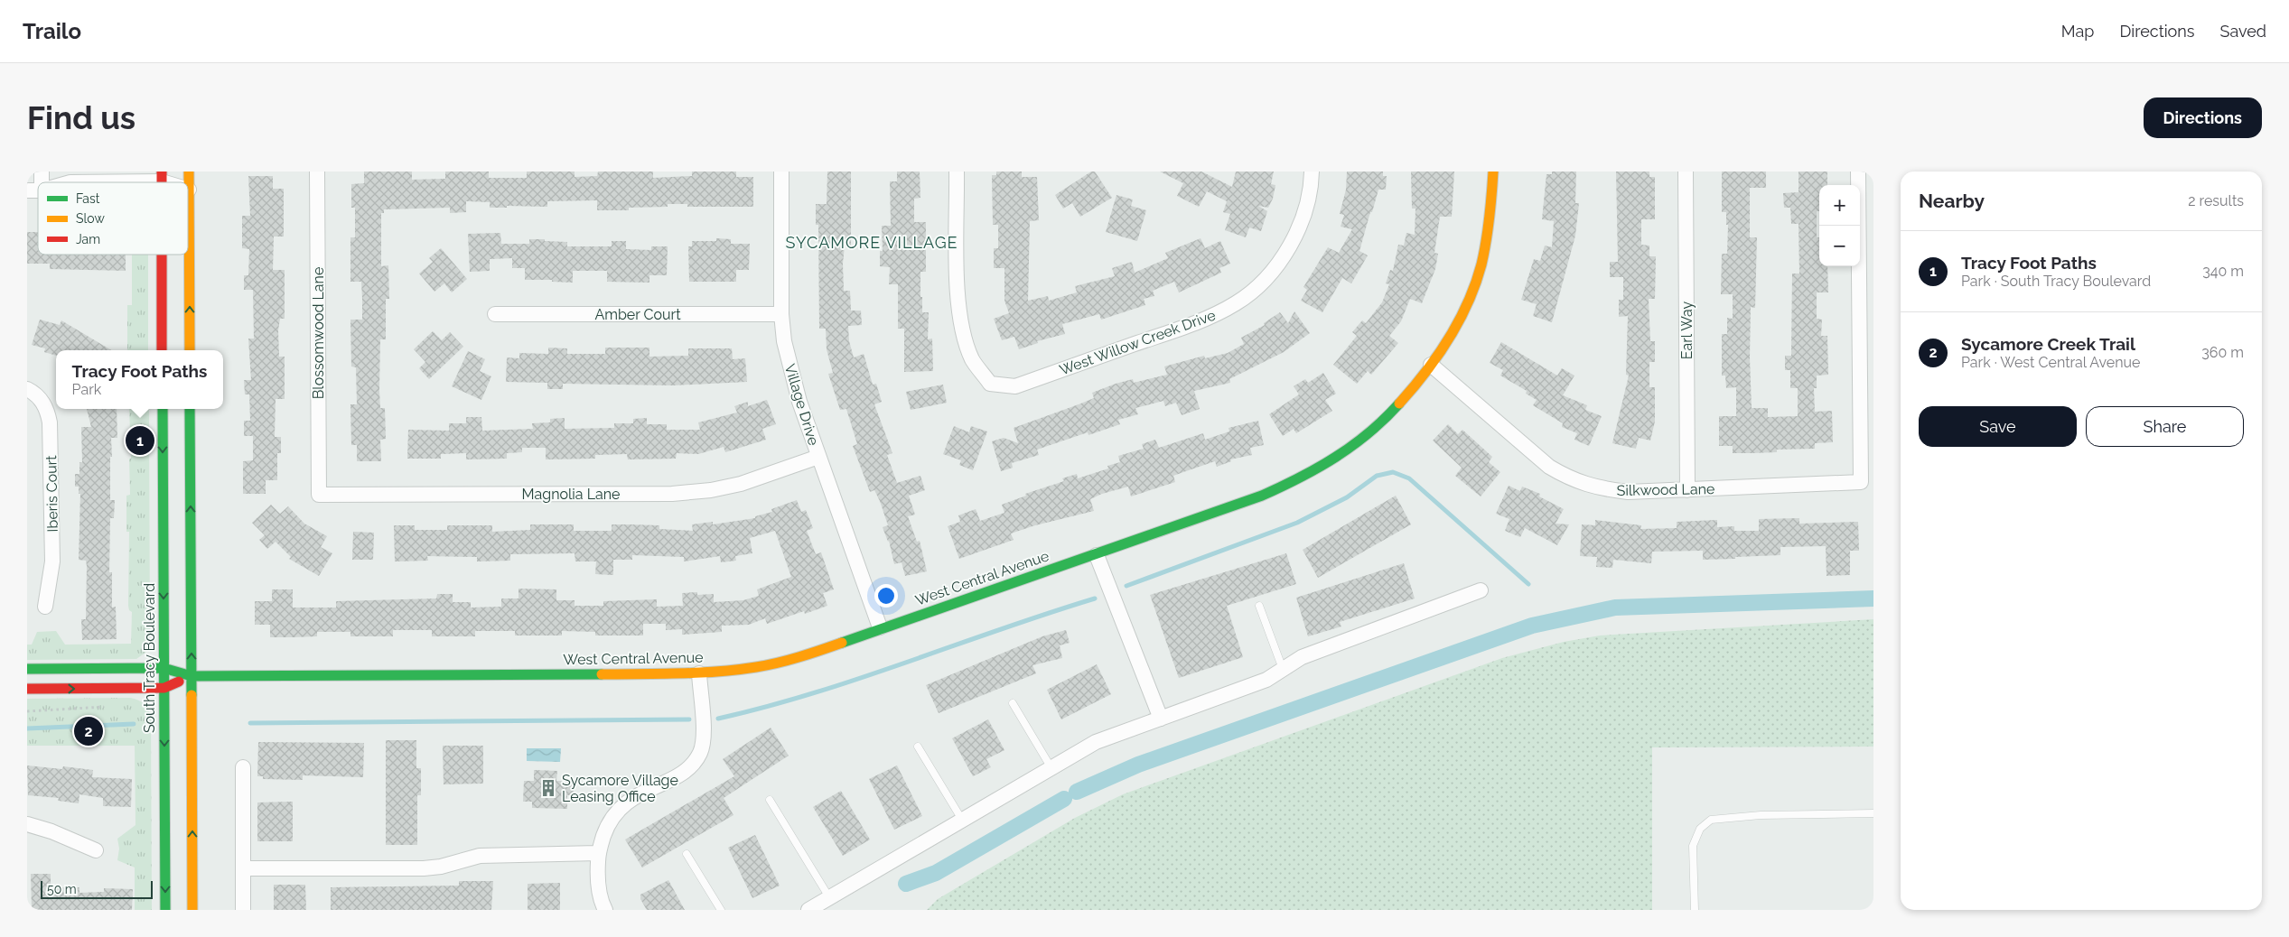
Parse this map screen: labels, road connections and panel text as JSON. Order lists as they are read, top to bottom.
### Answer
{
  "streets": {
    "street": [
      "Amber Court",
      "Earl Way",
      "Blossomwood Lane",
      "West Willow Creek Drive",
      "Village Drive",
      "Silkwood Lane",
      "Iberis Court",
      "Magnolia Lane",
      "West Central Avenue",
      "South Tracy Boulevard"
    ]
  },
  "crossings": [
    ["Amber Court", "Village Drive"],
    ["Earl Way", "Silkwood Lane"],
    ["Blossomwood Lane", "Magnolia Lane"],
    ["Village Drive", "Magnolia Lane"],
    ["Village Drive", "West Central Avenue"],
    ["Silkwood Lane", "West Central Avenue"],
    ["West Central Avenue", "South Tracy Boulevard"]
  ],
  "districts": ["SYCAMORE VILLAGE"],
  "places": {
    "building": ["Sycamore Village Leasing Office"]
  },
  "legend": ["Fast", "Slow", "Jam"],
  "scale_bar": "50 m",
  "page": {
    "header": "Trailo",
    "nav": ["Map", "Directions", "Saved"],
    "buttons": [
      "Directions",
      ["Save", "Share"]
    ],
    "title": "Find us",
    "heading": ["Nearby", "2 results"],
    "map_buttons": ["+", "−"],
    "list": [
      {
        "mark": "1",
        "name": "Tracy Foot Paths",
        "note": "Park · South Tracy Boulevard",
        "value": "340 m"
      },
      {
        "mark": "2",
        "name": "Sycamore Creek Trail",
        "note": "Park · West Central Avenue",
        "value": "360 m"
      }
    ],
    "popup": ["Tracy Foot Paths", "Park"],
    "pins": ["1", "2"],
    "scale": "50 m"
  }
}
